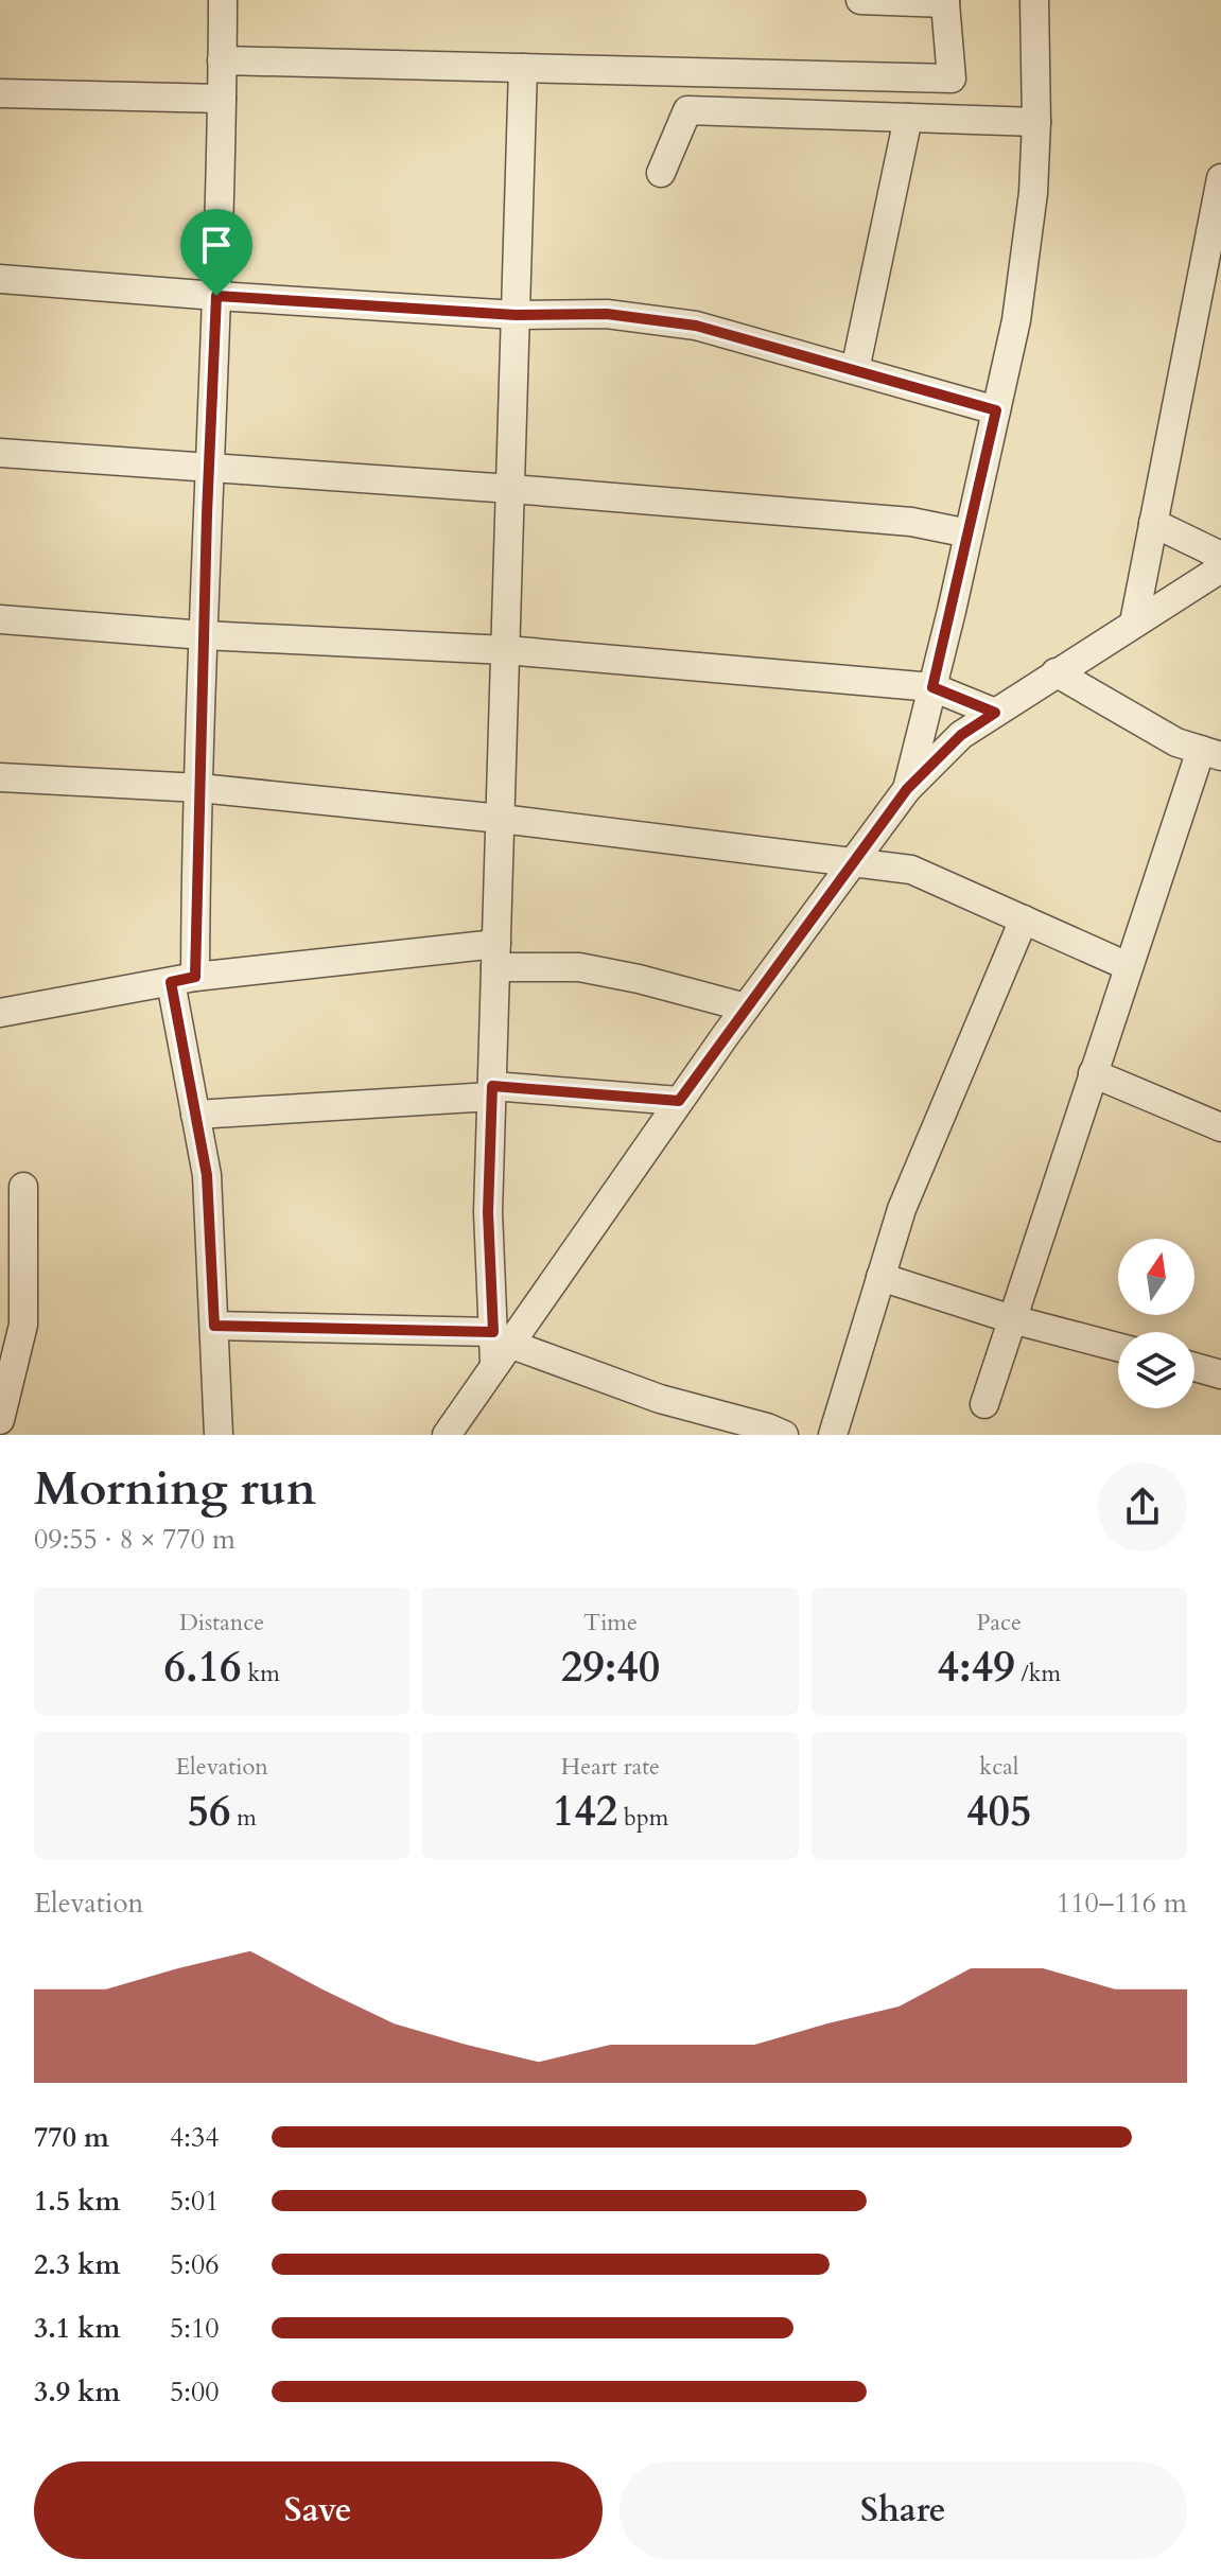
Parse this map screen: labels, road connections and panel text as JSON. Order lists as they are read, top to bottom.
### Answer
{
  "north": "top",
  "page": {
    "heading": ["Morning run", "09:55 · 8 × 770 m"],
    "stats": [
      ["Distance", "6.16 km"],
      ["Time", "29:40"],
      ["Pace", "4:49 /km"],
      ["Elevation", "56 m"],
      ["Heart rate", "142 bpm"],
      ["kcal", "405"]
    ],
    "chart": ["Elevation", "110–116 m"],
    "list": [
      {
        "name": "770 m",
        "note": "4:34"
      },
      {
        "name": "1.5 km",
        "note": "5:01"
      },
      {
        "name": "2.3 km",
        "note": "5:06"
      },
      {
        "name": "3.1 km",
        "note": "5:10"
      },
      {
        "name": "3.9 km",
        "note": "5:00"
      }
    ],
    "buttons": ["Save", "Share"]
  }
}
